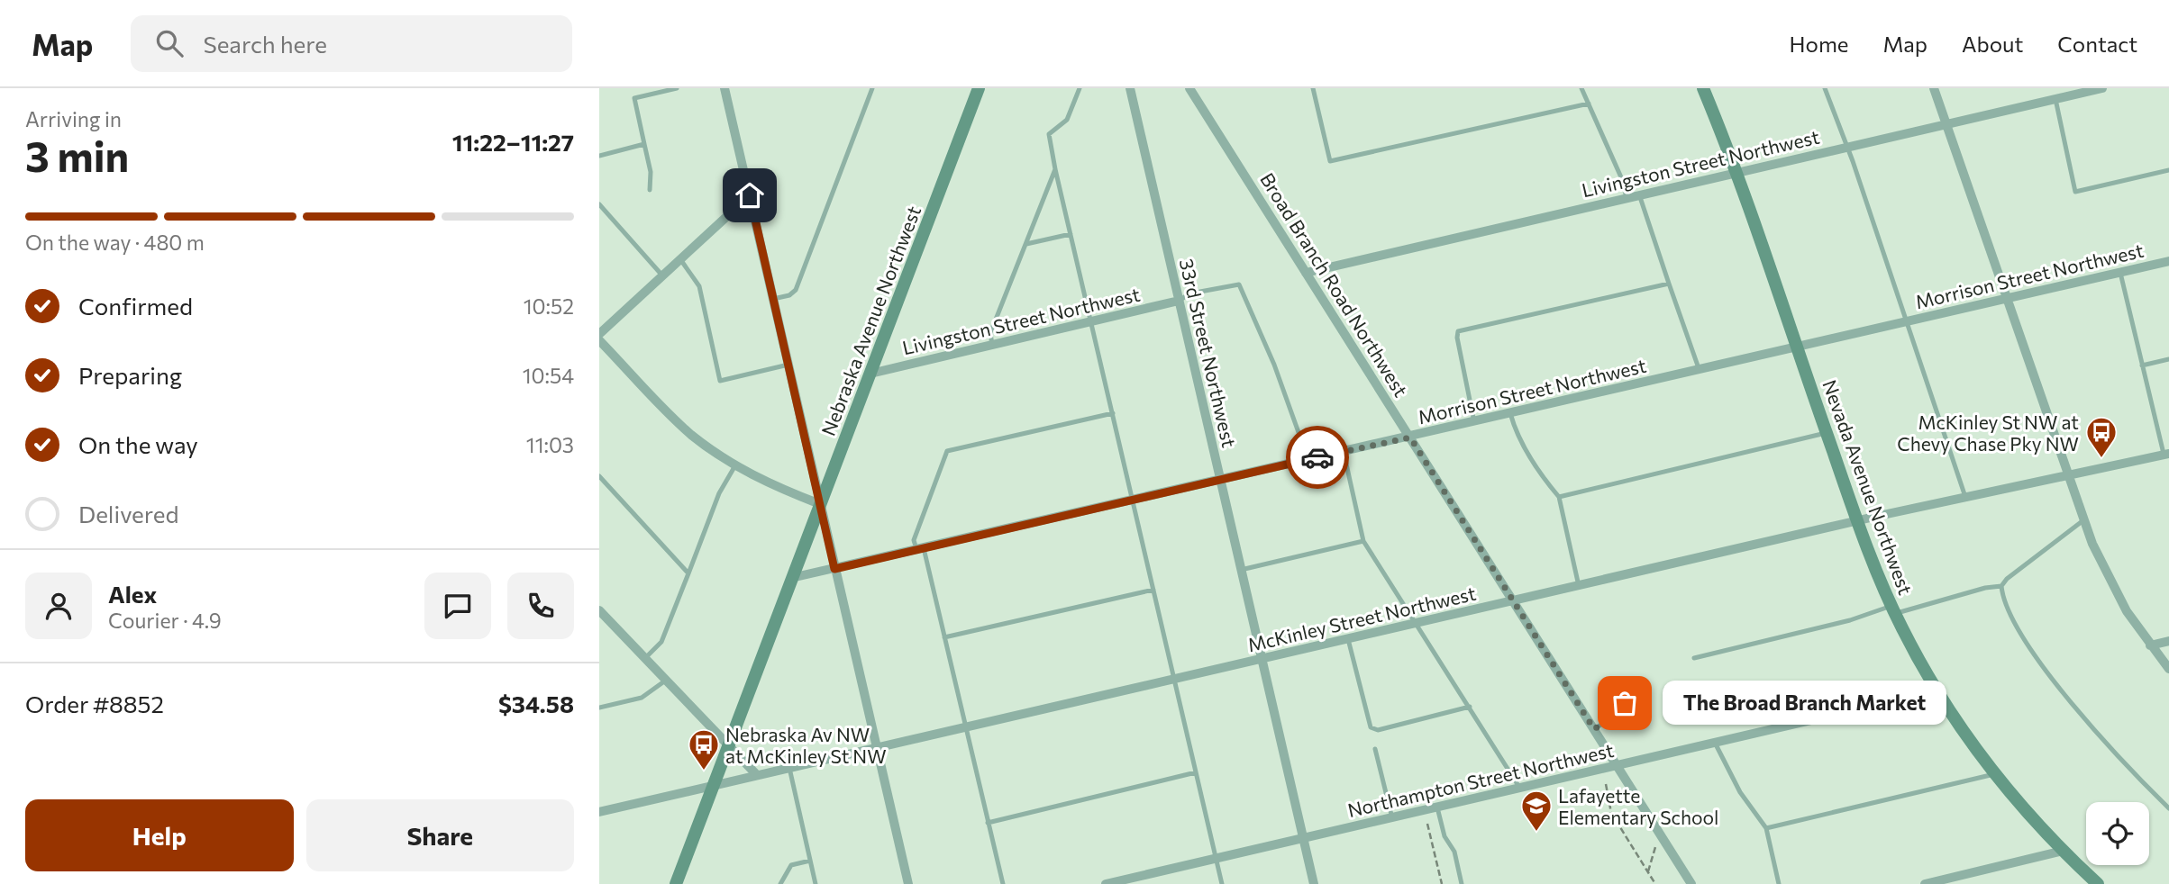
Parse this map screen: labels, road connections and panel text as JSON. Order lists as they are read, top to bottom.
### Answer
{
  "streets": {
    "street": [
      "Livingston Street Northwest",
      "Morrison Street Northwest",
      "Broad Branch Road Northwest",
      "Nebraska Avenue Northwest",
      "33rd Street Northwest",
      "Nevada Avenue Northwest",
      "McKinley Street Northwest",
      "Northampton Street Northwest"
    ]
  },
  "crossings": [
    ["Livingston Street Northwest", "Broad Branch Road Northwest"],
    ["Livingston Street Northwest", "Nebraska Avenue Northwest"],
    ["Livingston Street Northwest", "33rd Street Northwest"],
    ["Livingston Street Northwest", "Nevada Avenue Northwest"],
    ["Morrison Street Northwest", "Broad Branch Road Northwest"],
    ["Morrison Street Northwest", "Nebraska Avenue Northwest"],
    ["Morrison Street Northwest", "33rd Street Northwest"],
    ["Morrison Street Northwest", "Nevada Avenue Northwest"],
    ["Broad Branch Road Northwest", "McKinley Street Northwest"],
    ["Broad Branch Road Northwest", "Northampton Street Northwest"],
    ["Nebraska Avenue Northwest", "McKinley Street Northwest"],
    ["33rd Street Northwest", "McKinley Street Northwest"],
    ["33rd Street Northwest", "Northampton Street Northwest"],
    ["Nevada Avenue Northwest", "McKinley Street Northwest"],
    ["Nevada Avenue Northwest", "Northampton Street Northwest"]
  ],
  "places": {
    "bus stop": ["McKinley St NW at Chevy Chase Pky NW", "Nebraska Av NW at McKinley St NW"],
    "other": ["The Broad Branch Market"],
    "school or university": ["Lafayette Elementary School"]
  },
  "page": {
    "header": "Map",
    "search": "Search here",
    "nav": [
      "Home",
      "Map",
      "About",
      "Contact"
    ],
    "heading": ["3 min", "Arriving in", "11:22–11:27"],
    "panel": [
      "Alex",
      "Courier · 4.9",
      "Order #8852",
      "$34.58"
    ],
    "bar": "On the way · 480 m",
    "list": [
      ["Confirmed", "10:52"],
      ["Preparing", "10:54"],
      ["On the way", "11:03"],
      "Delivered"
    ],
    "bubble": "The Broad Branch Market",
    "buttons": ["Help", "Share"]
  }
}
